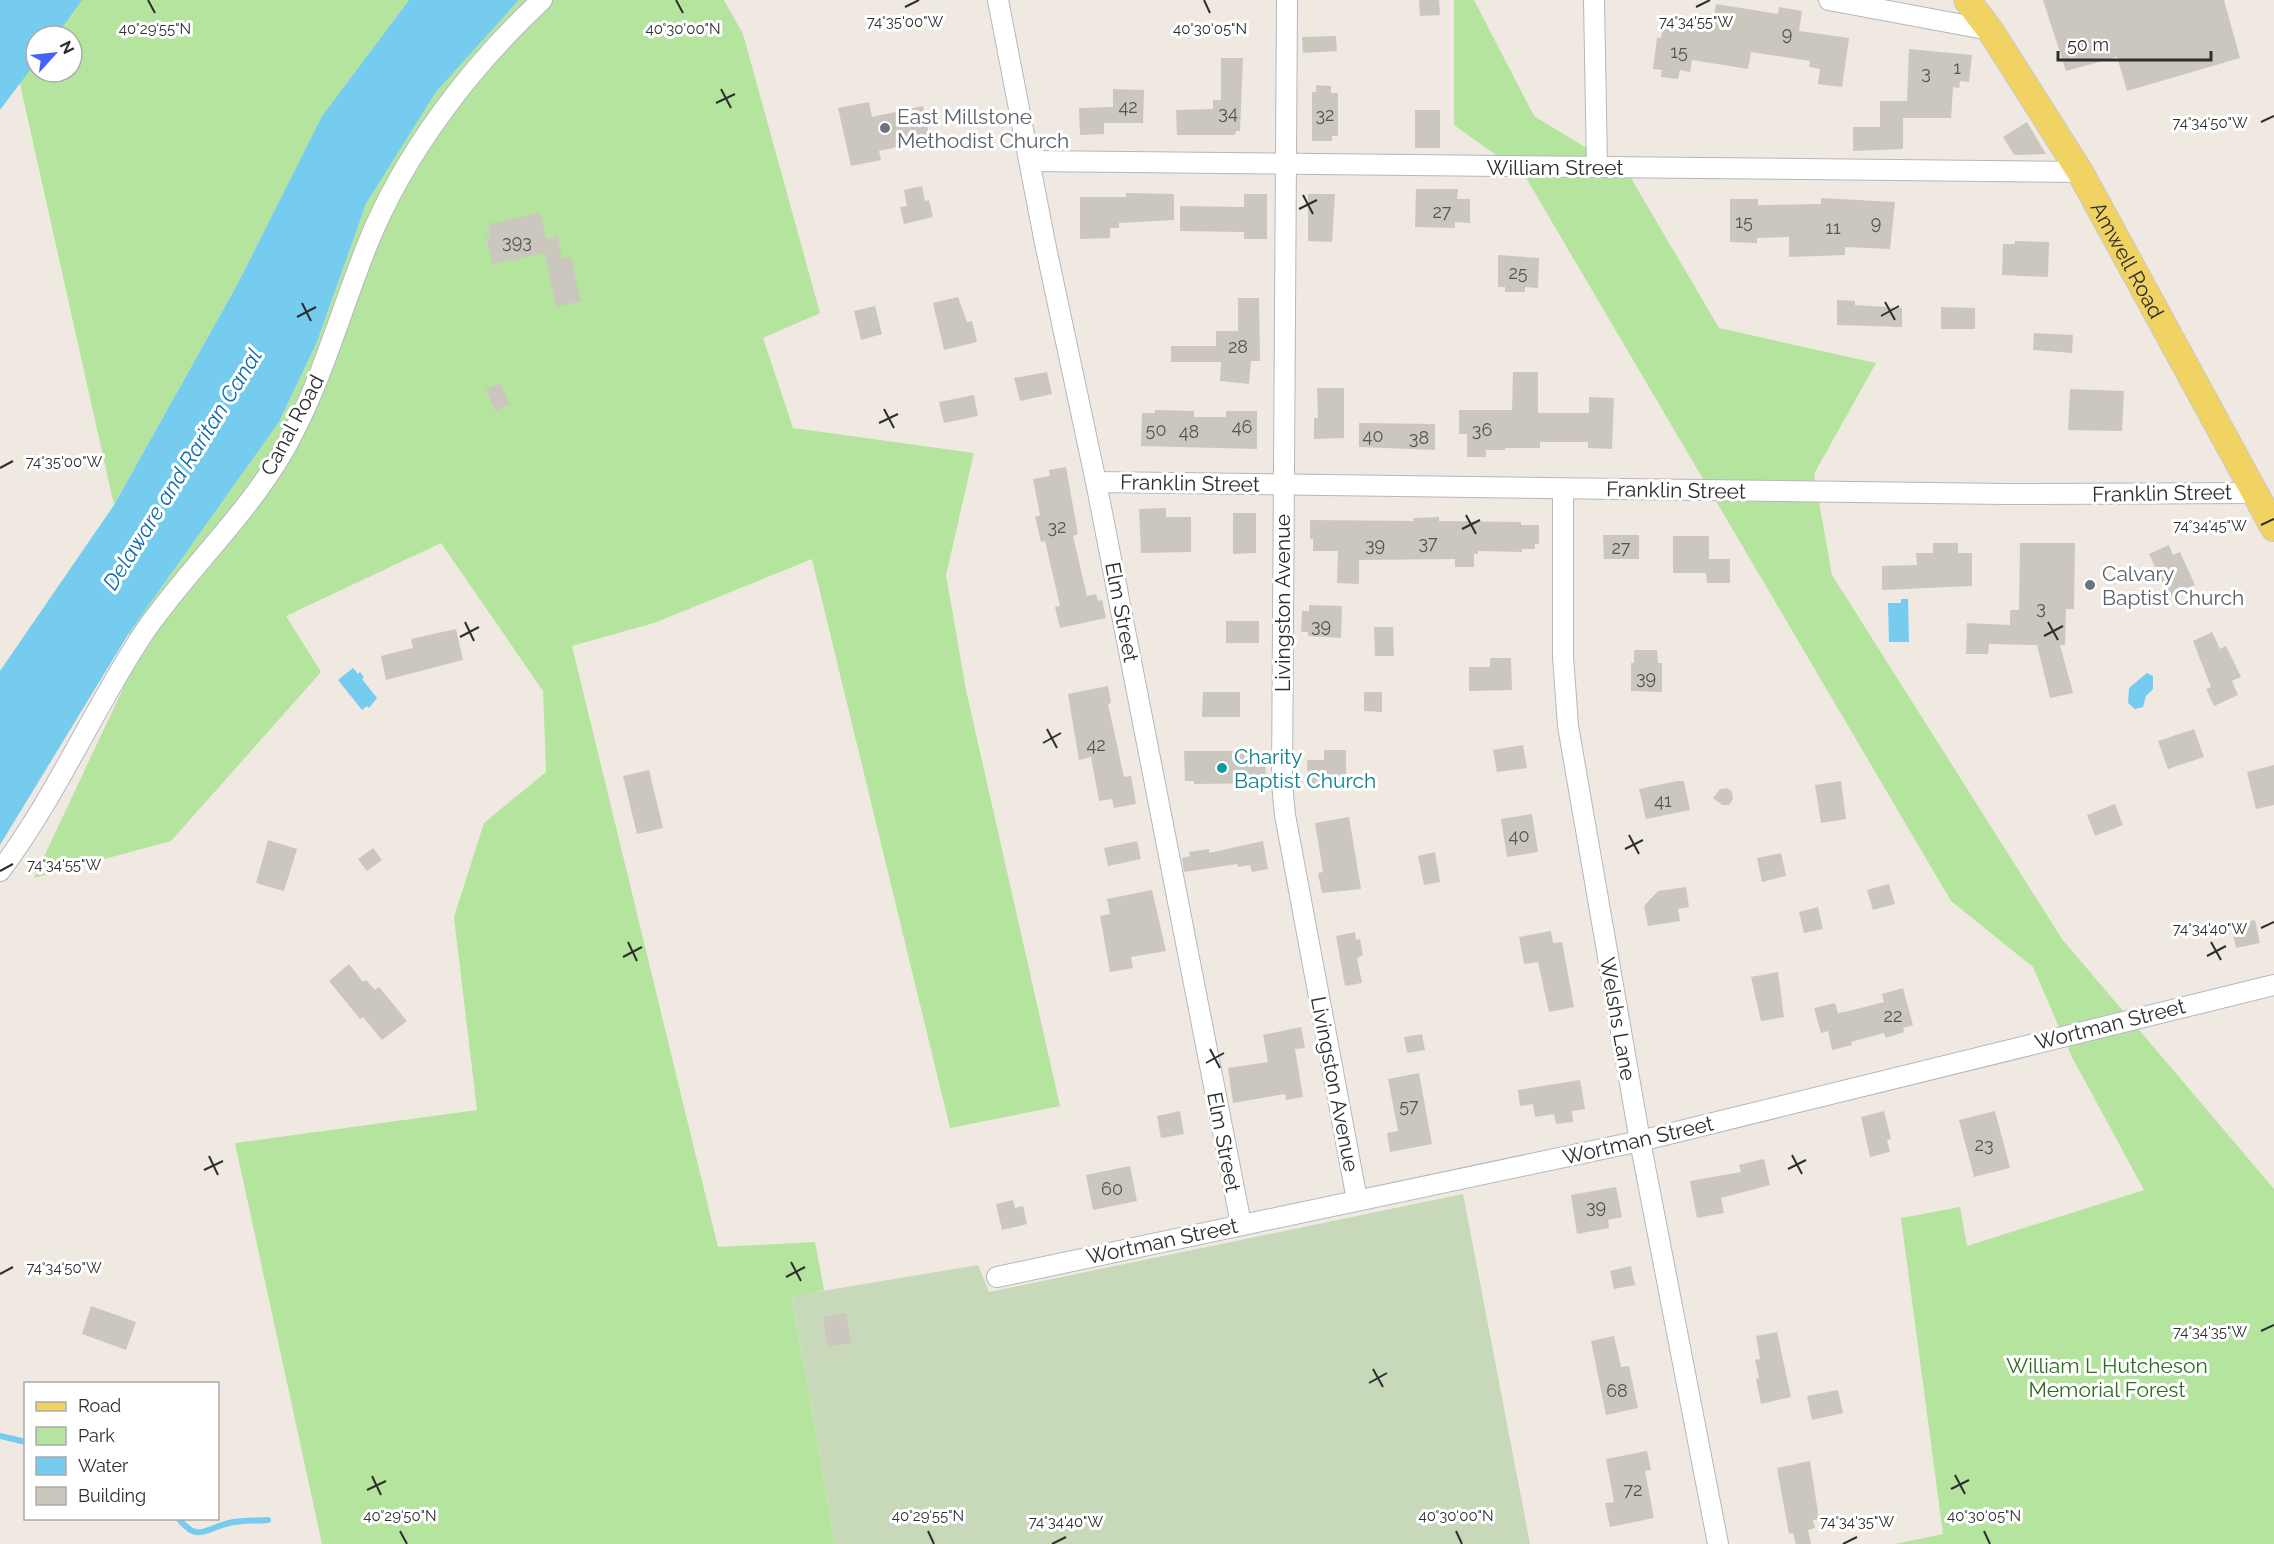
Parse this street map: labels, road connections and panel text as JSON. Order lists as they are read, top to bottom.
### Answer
{
  "streets": {
    "main road": ["Amwell Road"],
    "street": [
      "William Street",
      "Canal Road",
      "Franklin Street",
      "Livingston Avenue",
      "Elm Street",
      "Welshs Lane",
      "Wortman Street"
    ]
  },
  "crossings": [
    ["William Street", "Amwell Road"],
    ["William Street", "Livingston Avenue"],
    ["William Street", "Elm Street"],
    ["Amwell Road", "Franklin Street"],
    ["Franklin Street", "Livingston Avenue"],
    ["Franklin Street", "Elm Street"],
    ["Franklin Street", "Welshs Lane"],
    ["Livingston Avenue", "Wortman Street"],
    ["Elm Street", "Wortman Street"],
    ["Welshs Lane", "Wortman Street"]
  ],
  "water": ["Delaware and Raritan Canal"],
  "parks": ["William L Hutcheson Memorial Forest"],
  "places": ["East Millstone Methodist Church", "Calvary Baptist Church", "Charity Baptist Church"],
  "house_numbers": [
    "9",
    "15",
    "1",
    "3",
    "42",
    "34",
    "32",
    "27",
    "15",
    "9",
    "11",
    "393",
    "25",
    "28",
    "46",
    "50",
    "36",
    "48",
    "40",
    "38",
    "32",
    "37",
    "39",
    "27",
    "3",
    "39",
    "39",
    "42",
    "41",
    "40",
    "22",
    "57",
    "23",
    "60",
    "39",
    "68",
    "72"
  ],
  "legend": [
    "Road",
    "Park",
    "Water",
    "Building"
  ],
  "scale_bar": "50 m",
  "north": "top right",
  "coordinates": [
    "74°35'00\"W",
    "74°34'55\"W",
    "40°29'55\"N",
    "40°30'00\"N",
    "40°30'05\"N",
    "74°34'50\"W",
    "74°34'45\"W",
    "74°34'40\"W",
    "74°34'35\"W",
    "40°29'50\"N"
  ]
}
